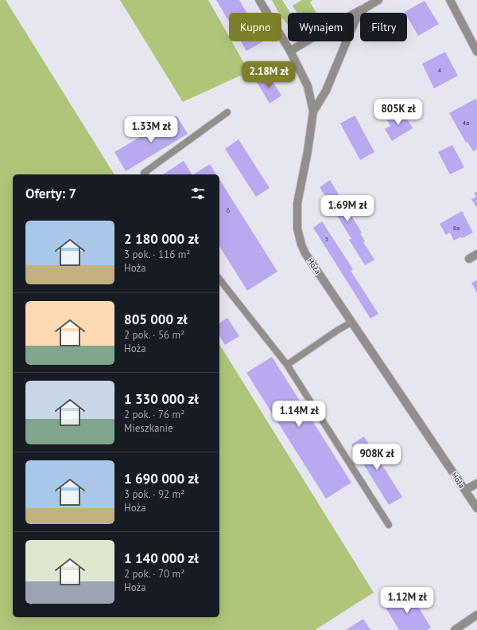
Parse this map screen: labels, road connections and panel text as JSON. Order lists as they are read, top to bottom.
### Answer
{
  "streets": {
    "street": ["Hoża"]
  },
  "house_numbers": [
    "4",
    "4a",
    "6",
    "8a",
    "5"
  ],
  "page": {
    "chip": ["Kupno", "Wynajem", "Filtry"],
    "price": [
      "2.18M zł",
      "805K zł",
      "1.33M zł",
      "1.69M zł",
      "1.14M zł",
      "908K zł",
      "1.12M zł"
    ],
    "heading": "Oferty: 7",
    "list": [
      {
        "name": "2 180 000 zł",
        "note": "3 pok. · 116 m² · Hoża"
      },
      {
        "name": "805 000 zł",
        "note": "2 pok. · 56 m² · Hoża"
      },
      {
        "name": "1 330 000 zł",
        "note": "2 pok. · 76 m² · Mieszkanie"
      },
      {
        "name": "1 690 000 zł",
        "note": "3 pok. · 92 m² · Hoża"
      },
      {
        "name": "1 140 000 zł",
        "note": "2 pok. · 70 m² · Hoża"
      }
    ]
  }
}
